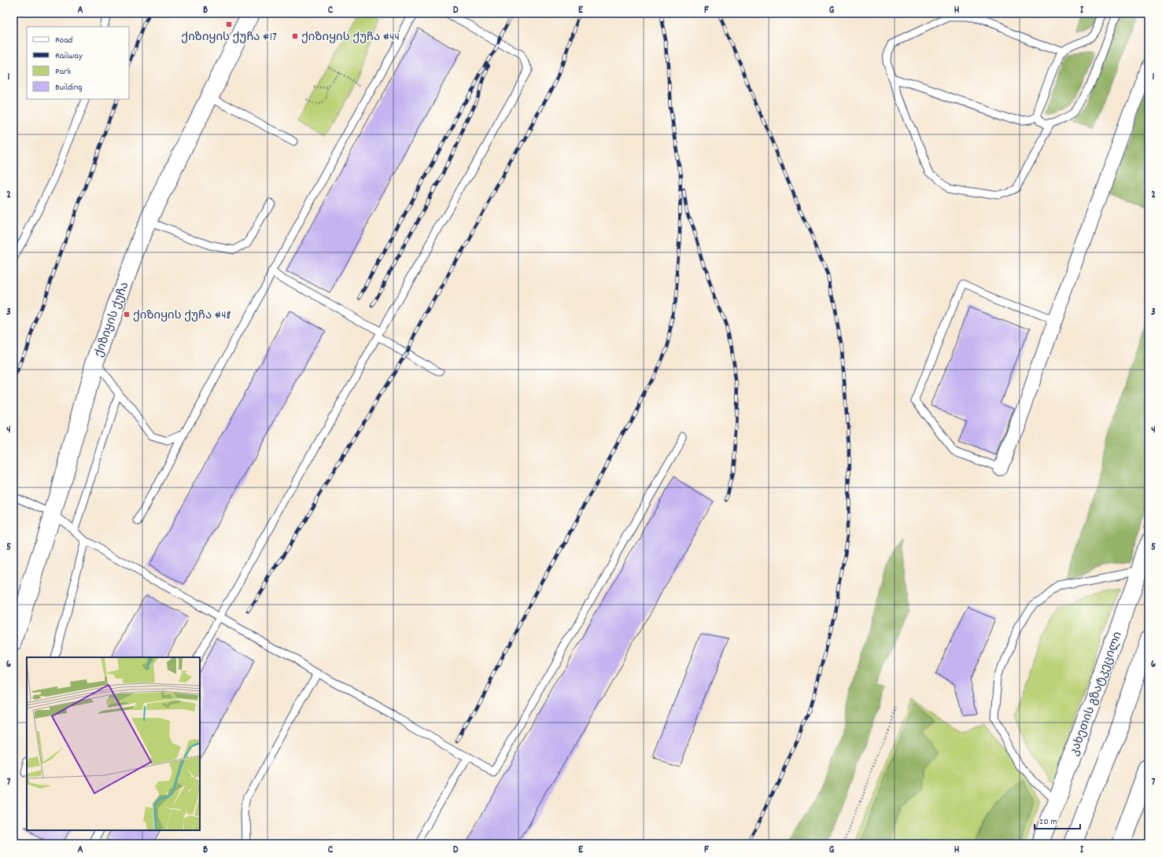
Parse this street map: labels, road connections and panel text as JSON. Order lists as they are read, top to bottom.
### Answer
{
  "streets": {
    "main road": ["ქიზიყის ქუჩა", "კახეთის გზატკეცილი"]
  },
  "places": {
    "transit": ["ქიზიყის ქუჩა #17", "ქიზიყის ქუჩა #44", "ქიზიყის ქუჩა #48"]
  },
  "legend": [
    "Road",
    "Railway",
    "Park",
    "Building"
  ],
  "scale_bar": "20 m",
  "grid": {
    "columns": [
      "A",
      "B",
      "C",
      "D",
      "E",
      "F",
      "G",
      "H",
      "I"
    ],
    "rows": [
      "1",
      "2",
      "3",
      "4",
      "5",
      "6",
      "7"
    ]
  }
}
